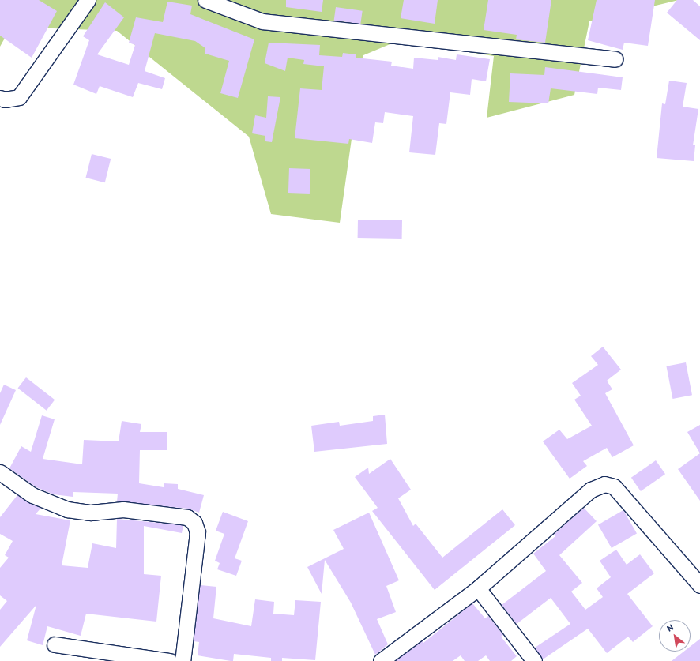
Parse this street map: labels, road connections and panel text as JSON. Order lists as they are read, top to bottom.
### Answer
{
  "north": "top left"
}
